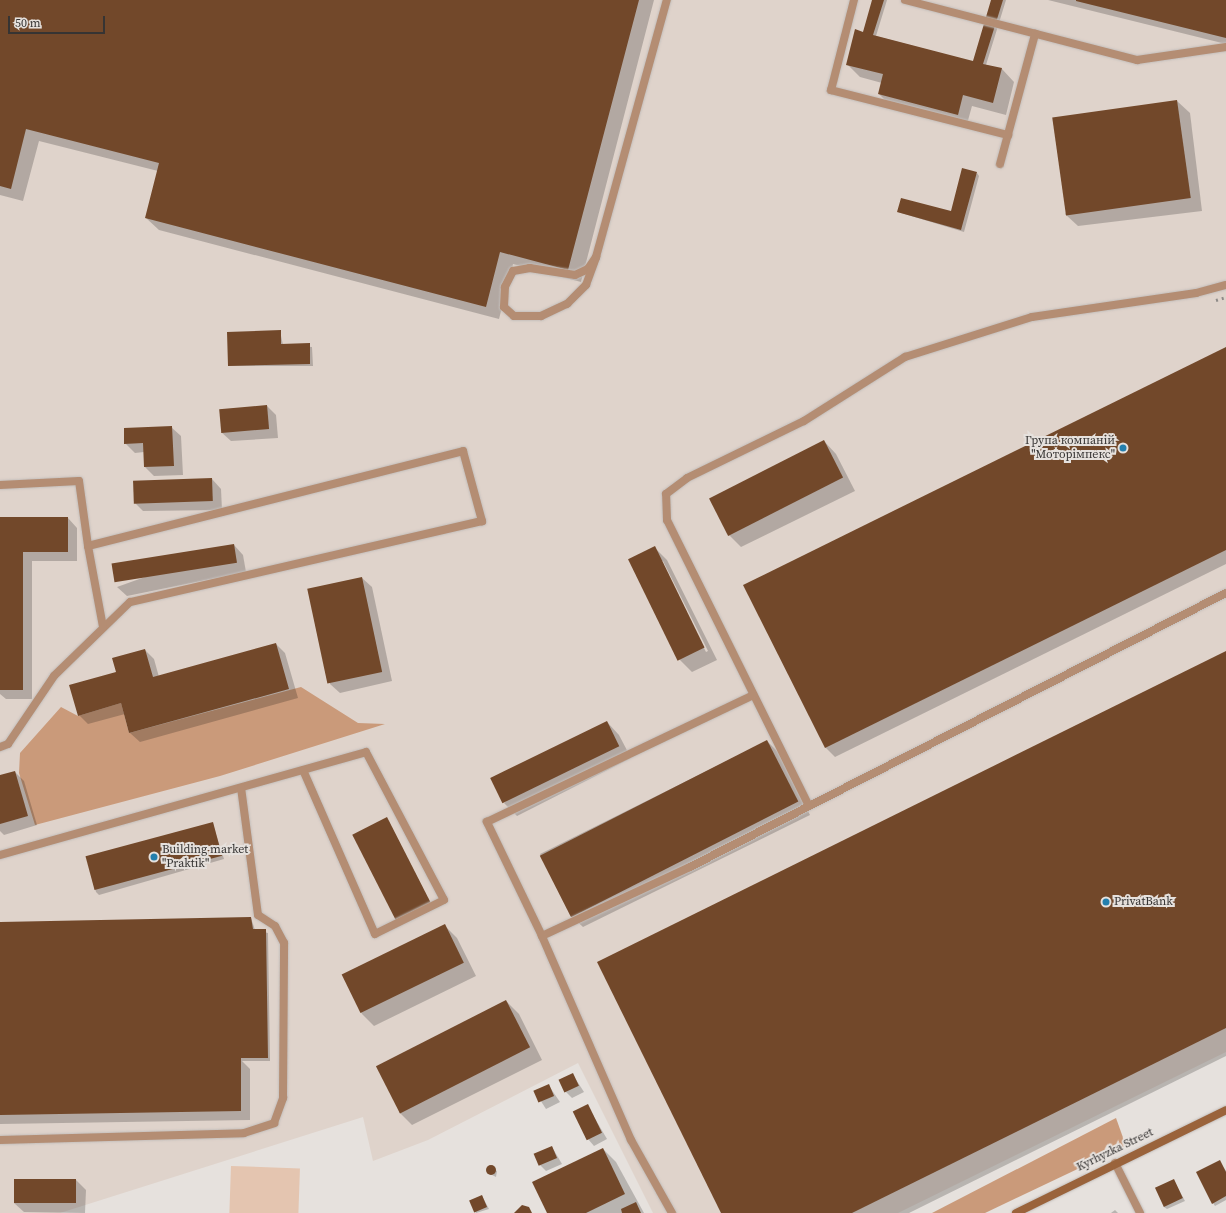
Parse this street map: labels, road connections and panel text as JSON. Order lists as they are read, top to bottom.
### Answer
{
  "streets": {
    "street": ["Kyrhyzka Street"]
  },
  "places": ["Група компаній \"Моторімпекс\"", "Building market \"Praktik\"", "PrivatBank"],
  "scale_bar": "50 m"
}
